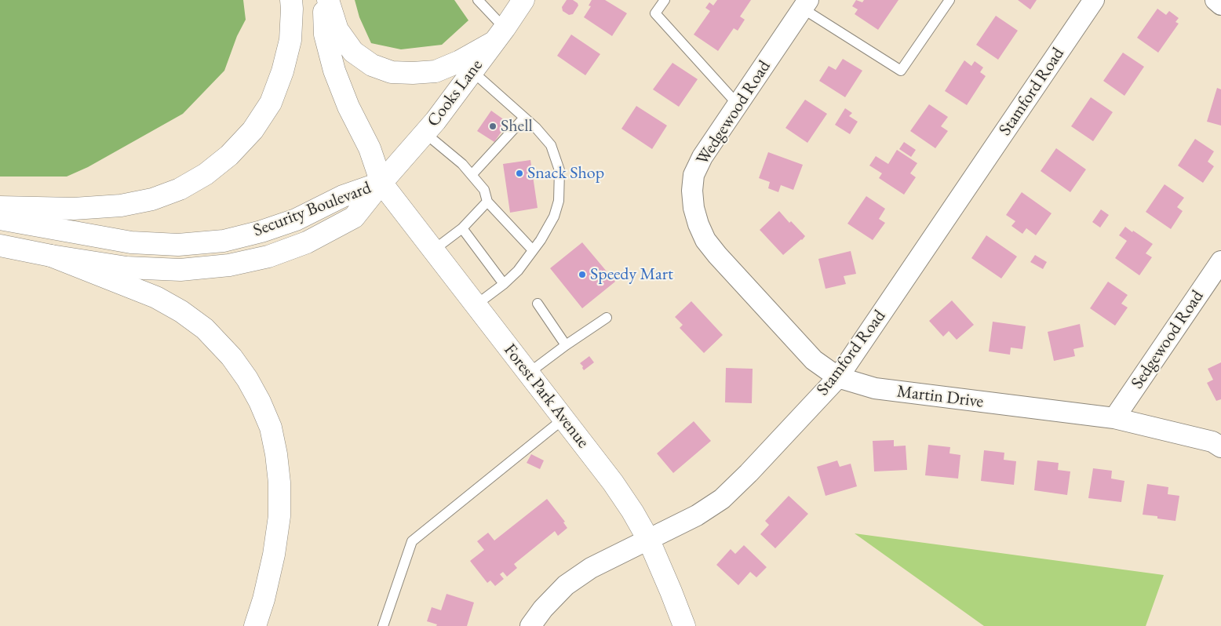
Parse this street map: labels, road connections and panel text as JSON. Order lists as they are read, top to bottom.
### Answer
{
  "streets": {
    "main road": ["Cooks Lane", "Security Boulevard", "Forest Park Avenue"],
    "street": [
      "Stamford Road",
      "Wedgewood Road",
      "Sedgewood Road",
      "Martin Drive"
    ]
  },
  "crossings": [
    ["Stamford Road", "Forest Park Avenue"],
    ["Stamford Road", "Martin Drive"],
    ["Cooks Lane", "Security Boulevard"],
    ["Cooks Lane", "Forest Park Avenue"],
    ["Wedgewood Road", "Martin Drive"],
    ["Security Boulevard", "Forest Park Avenue"],
    ["Sedgewood Road", "Martin Drive"]
  ],
  "places": ["Shell", "Snack Shop", "Speedy Mart"]
}
